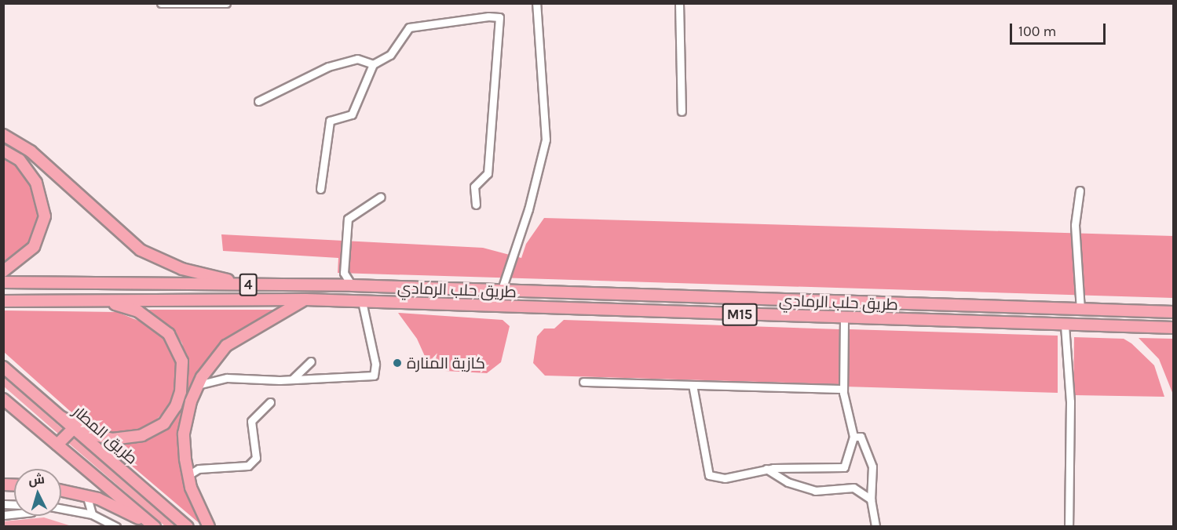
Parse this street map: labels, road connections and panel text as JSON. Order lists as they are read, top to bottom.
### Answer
{
  "streets": {
    "highway": [
      "4",
      "طريق حلب الرمادي",
      "M15",
      "طريق المطار"
    ]
  },
  "crossings": [
    ["4", "طريق حلب الرمادي"]
  ],
  "places": ["كازية المنارة"],
  "scale_bar": "100 m",
  "north": "top"
}
